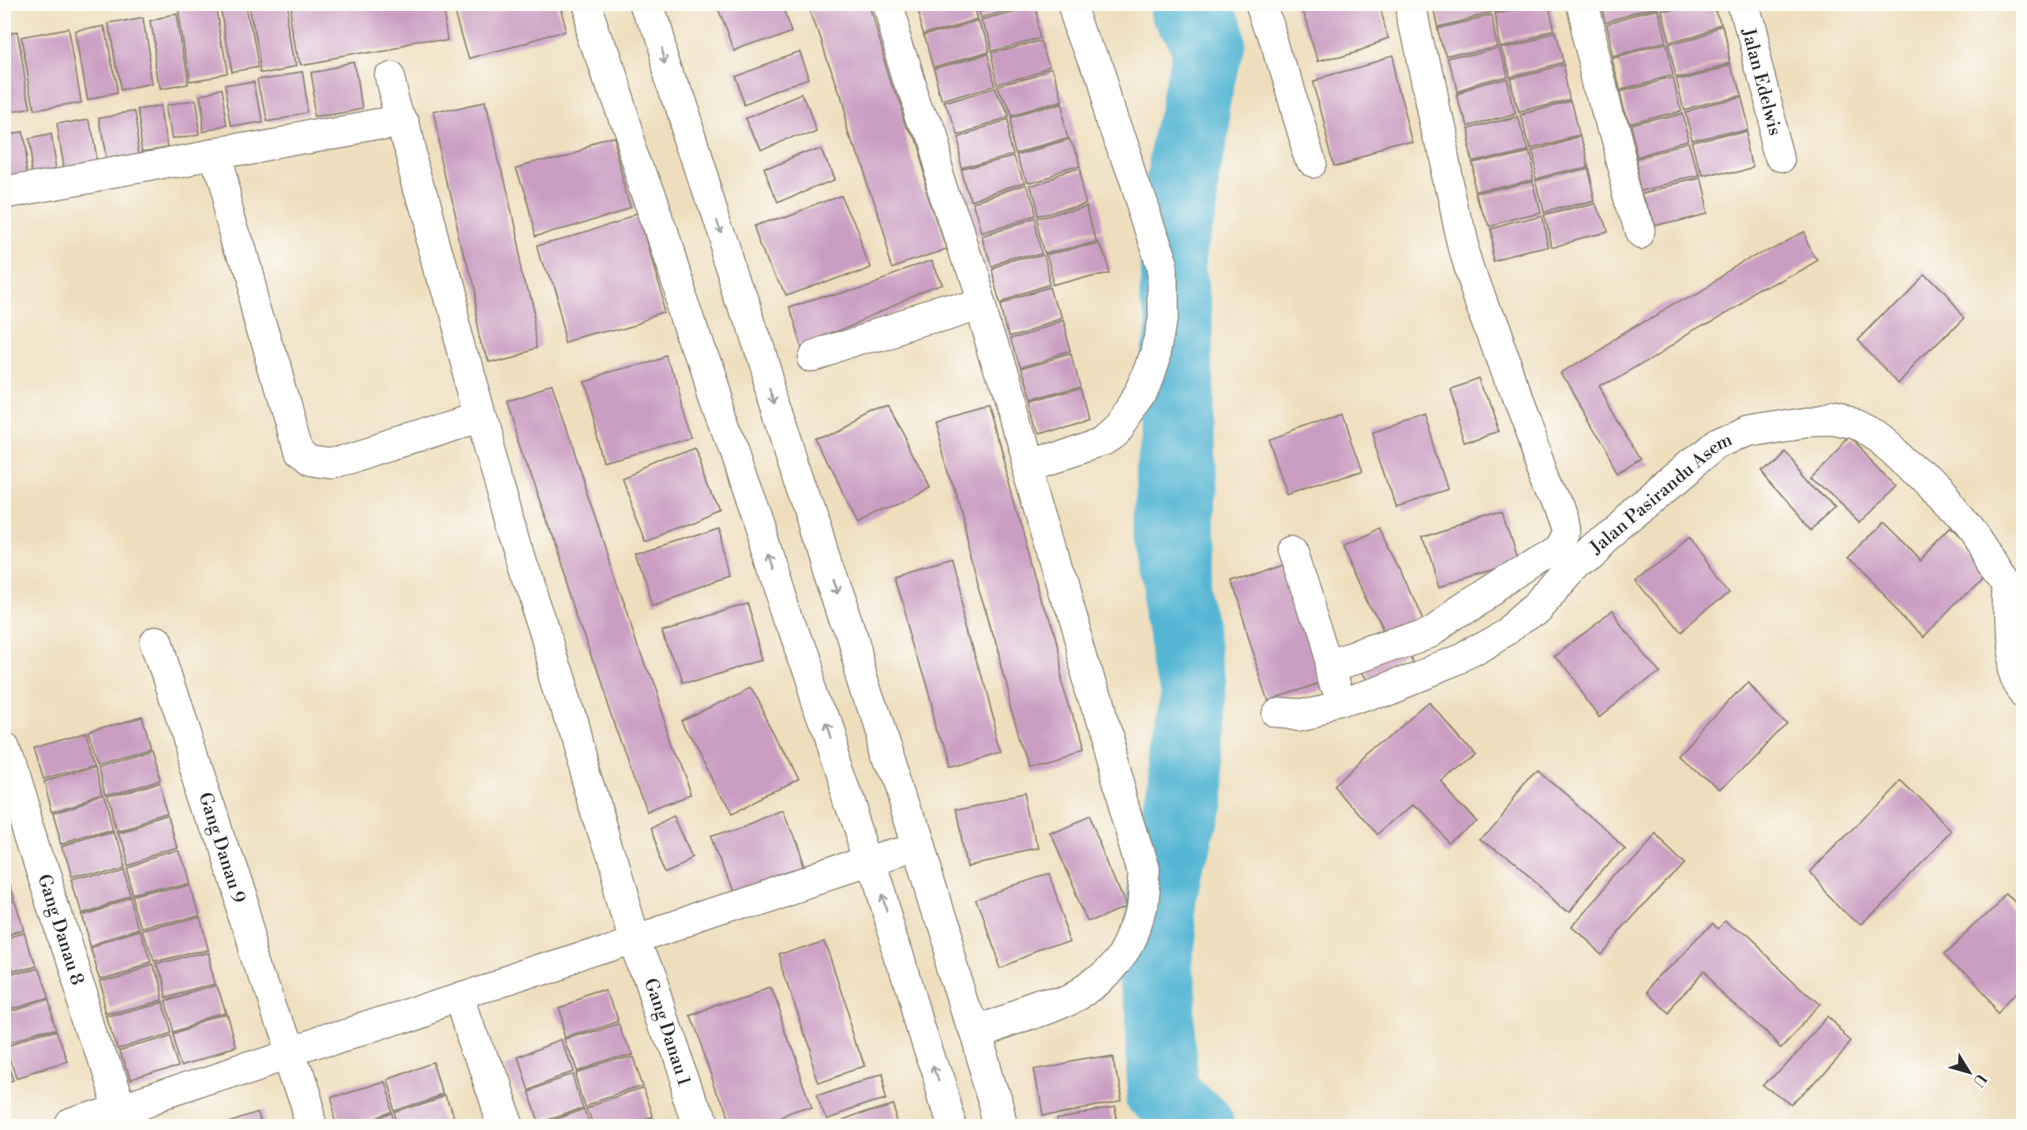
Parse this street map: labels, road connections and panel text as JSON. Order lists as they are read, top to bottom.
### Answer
{
  "streets": {
    "street": [
      "Jalan Edelwis",
      "Jalan Pasirandu Asem",
      "Gang Danau 9",
      "Gang Danau 8",
      "Gang Danau 1"
    ]
  },
  "north": "bottom right"
}
